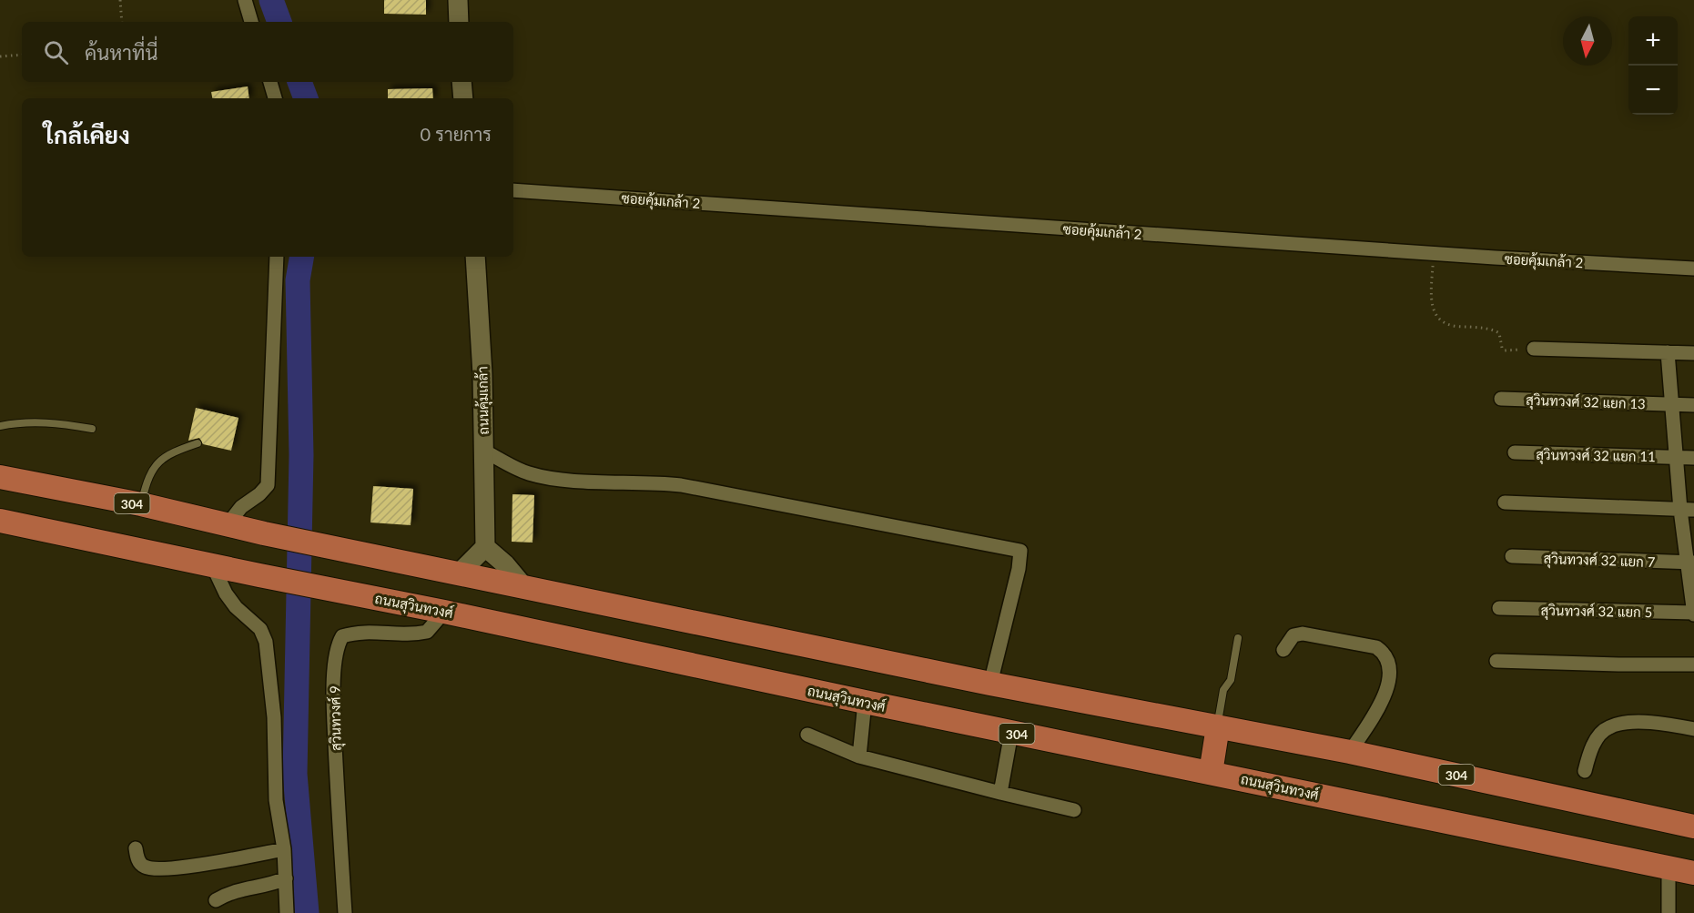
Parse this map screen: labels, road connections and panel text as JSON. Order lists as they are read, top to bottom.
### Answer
{
  "streets": {
    "highway": ["304", "ถนนสุวินทวงศ์"],
    "main road": ["ถนนคุ้มเกล้า"],
    "street": [
      "ซอยคุ้มเกล้า 2",
      "สุวินทวงศ์ 32 แยก 13",
      "สุวินทวงศ์ 32 แยก 11",
      "สุวินทวงศ์ 32 แยก 7",
      "สุวินทวงศ์ 32 แยก 5",
      "สุวินทวงศ์ 9"
    ]
  },
  "crossings": [
    ["ถนนสุวินทวงศ์", "สุวินทวงศ์ 9"]
  ],
  "north": "bottom",
  "page": {
    "map_buttons": ["+", "−"],
    "search": "ค้นหาที่นี่",
    "heading": ["ใกล้เคียง", "0 รายการ"]
  }
}
